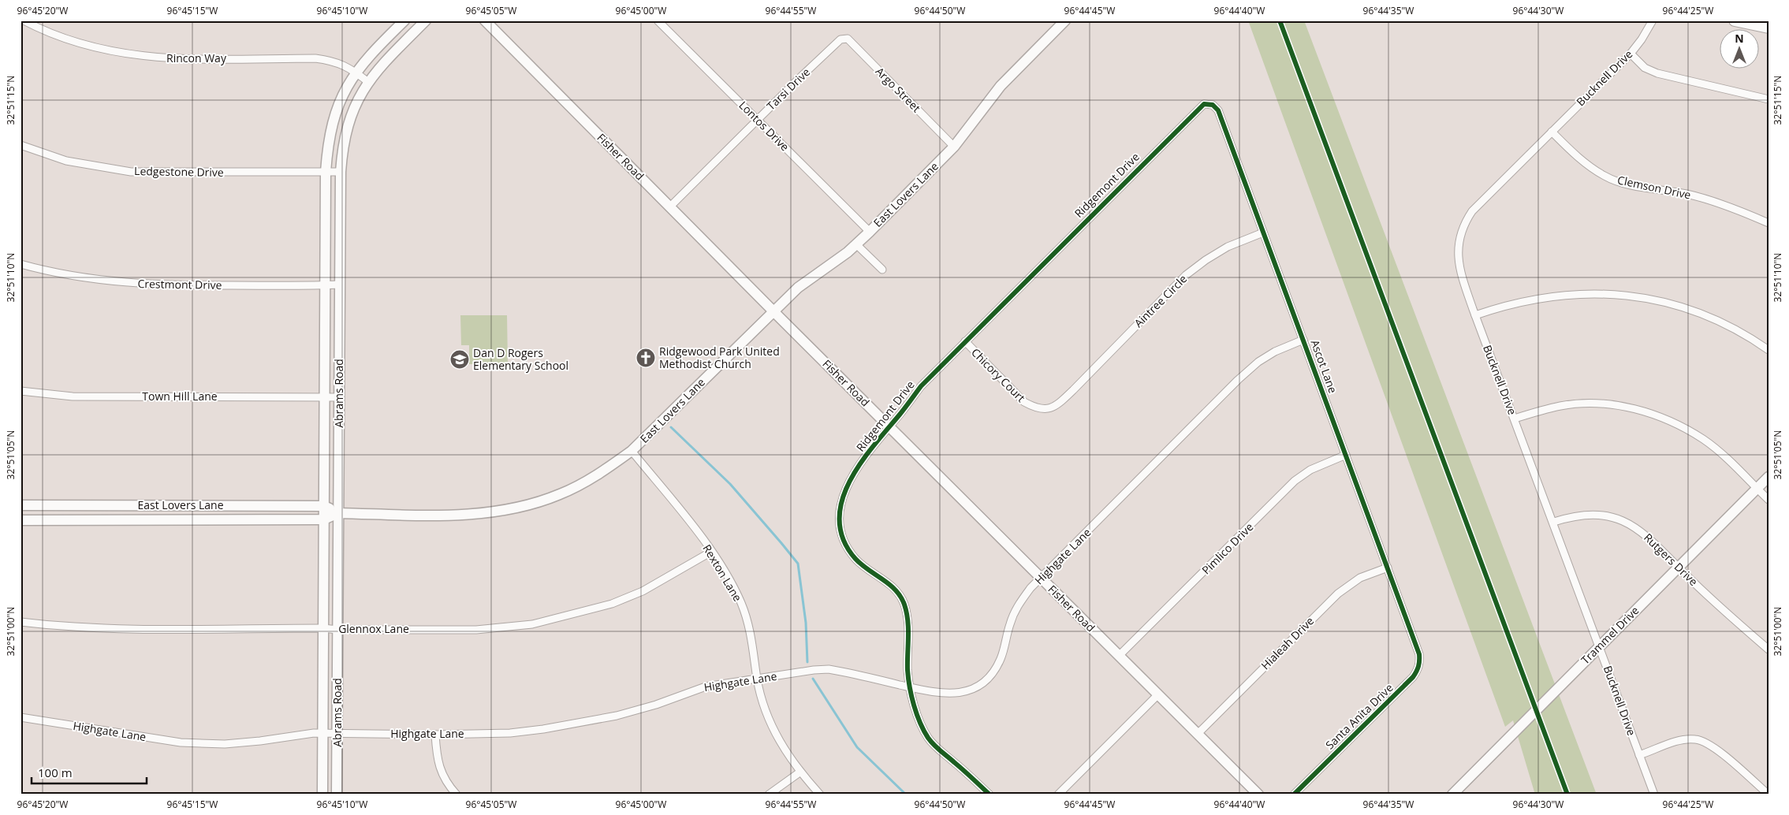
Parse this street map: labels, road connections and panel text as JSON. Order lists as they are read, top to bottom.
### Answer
{
  "streets": {
    "street": [
      "Rincon Way",
      "Bucknell Drive",
      "Tarsi Drive",
      "Argo Street",
      "Lontos Drive",
      "Fisher Road",
      "Ledgestone Drive",
      "Ridgemont Drive",
      "Clemson Drive",
      "East Lovers Lane",
      "Crestmont Drive",
      "Aintree Circle",
      "Ascot Lane",
      "Chicory Court",
      "Abrams Road",
      "Town Hill Lane",
      "Pimlico Drive",
      "Highgate Lane",
      "Rutgers Drive",
      "Rexton Lane",
      "Glennox Lane",
      "Trammel Drive",
      "Hialeah Drive",
      "Santa Anita Drive"
    ]
  },
  "crossings": [
    ["Rincon Way", "Abrams Road"],
    ["Bucknell Drive", "Clemson Drive"],
    ["Bucknell Drive", "Rutgers Drive"],
    ["Bucknell Drive", "Trammel Drive"],
    ["Tarsi Drive", "Argo Street"],
    ["Tarsi Drive", "Lontos Drive"],
    ["Tarsi Drive", "Fisher Road"],
    ["Argo Street", "East Lovers Lane"],
    ["Lontos Drive", "East Lovers Lane"],
    ["Fisher Road", "Ridgemont Drive"],
    ["Fisher Road", "East Lovers Lane"],
    ["Fisher Road", "Pimlico Drive"],
    ["Fisher Road", "Highgate Lane"],
    ["Fisher Road", "Hialeah Drive"],
    ["Ledgestone Drive", "Abrams Road"],
    ["Ridgemont Drive", "Ascot Lane"],
    ["Ridgemont Drive", "Chicory Court"],
    ["Ridgemont Drive", "Highgate Lane"],
    ["East Lovers Lane", "Abrams Road"],
    ["East Lovers Lane", "Rexton Lane"],
    ["Crestmont Drive", "Abrams Road"],
    ["Aintree Circle", "Ascot Lane"],
    ["Aintree Circle", "Chicory Court"],
    ["Ascot Lane", "Pimlico Drive"],
    ["Ascot Lane", "Highgate Lane"],
    ["Ascot Lane", "Hialeah Drive"],
    ["Ascot Lane", "Santa Anita Drive"],
    ["Abrams Road", "Town Hill Lane"],
    ["Abrams Road", "Highgate Lane"],
    ["Abrams Road", "Glennox Lane"],
    ["Highgate Lane", "Rexton Lane"],
    ["Rutgers Drive", "Trammel Drive"],
    ["Rexton Lane", "Glennox Lane"]
  ],
  "places": {
    "church": ["Ridgewood Park United Methodist Church"],
    "school or university": ["Dan D Rogers Elementary School"]
  },
  "scale_bar": "100 m",
  "north": "top",
  "coordinates": [
    "96°45'20\"W",
    "96°45'15\"W",
    "96°45'10\"W",
    "96°45'05\"W",
    "96°45'00\"W",
    "96°44'55\"W",
    "96°44'50\"W",
    "96°44'45\"W",
    "96°44'40\"W",
    "96°44'35\"W",
    "96°44'30\"W",
    "96°44'25\"W",
    "32°51'15\"N",
    "32°51'10\"N",
    "32°51'05\"N",
    "32°51'00\"N"
  ]
}
